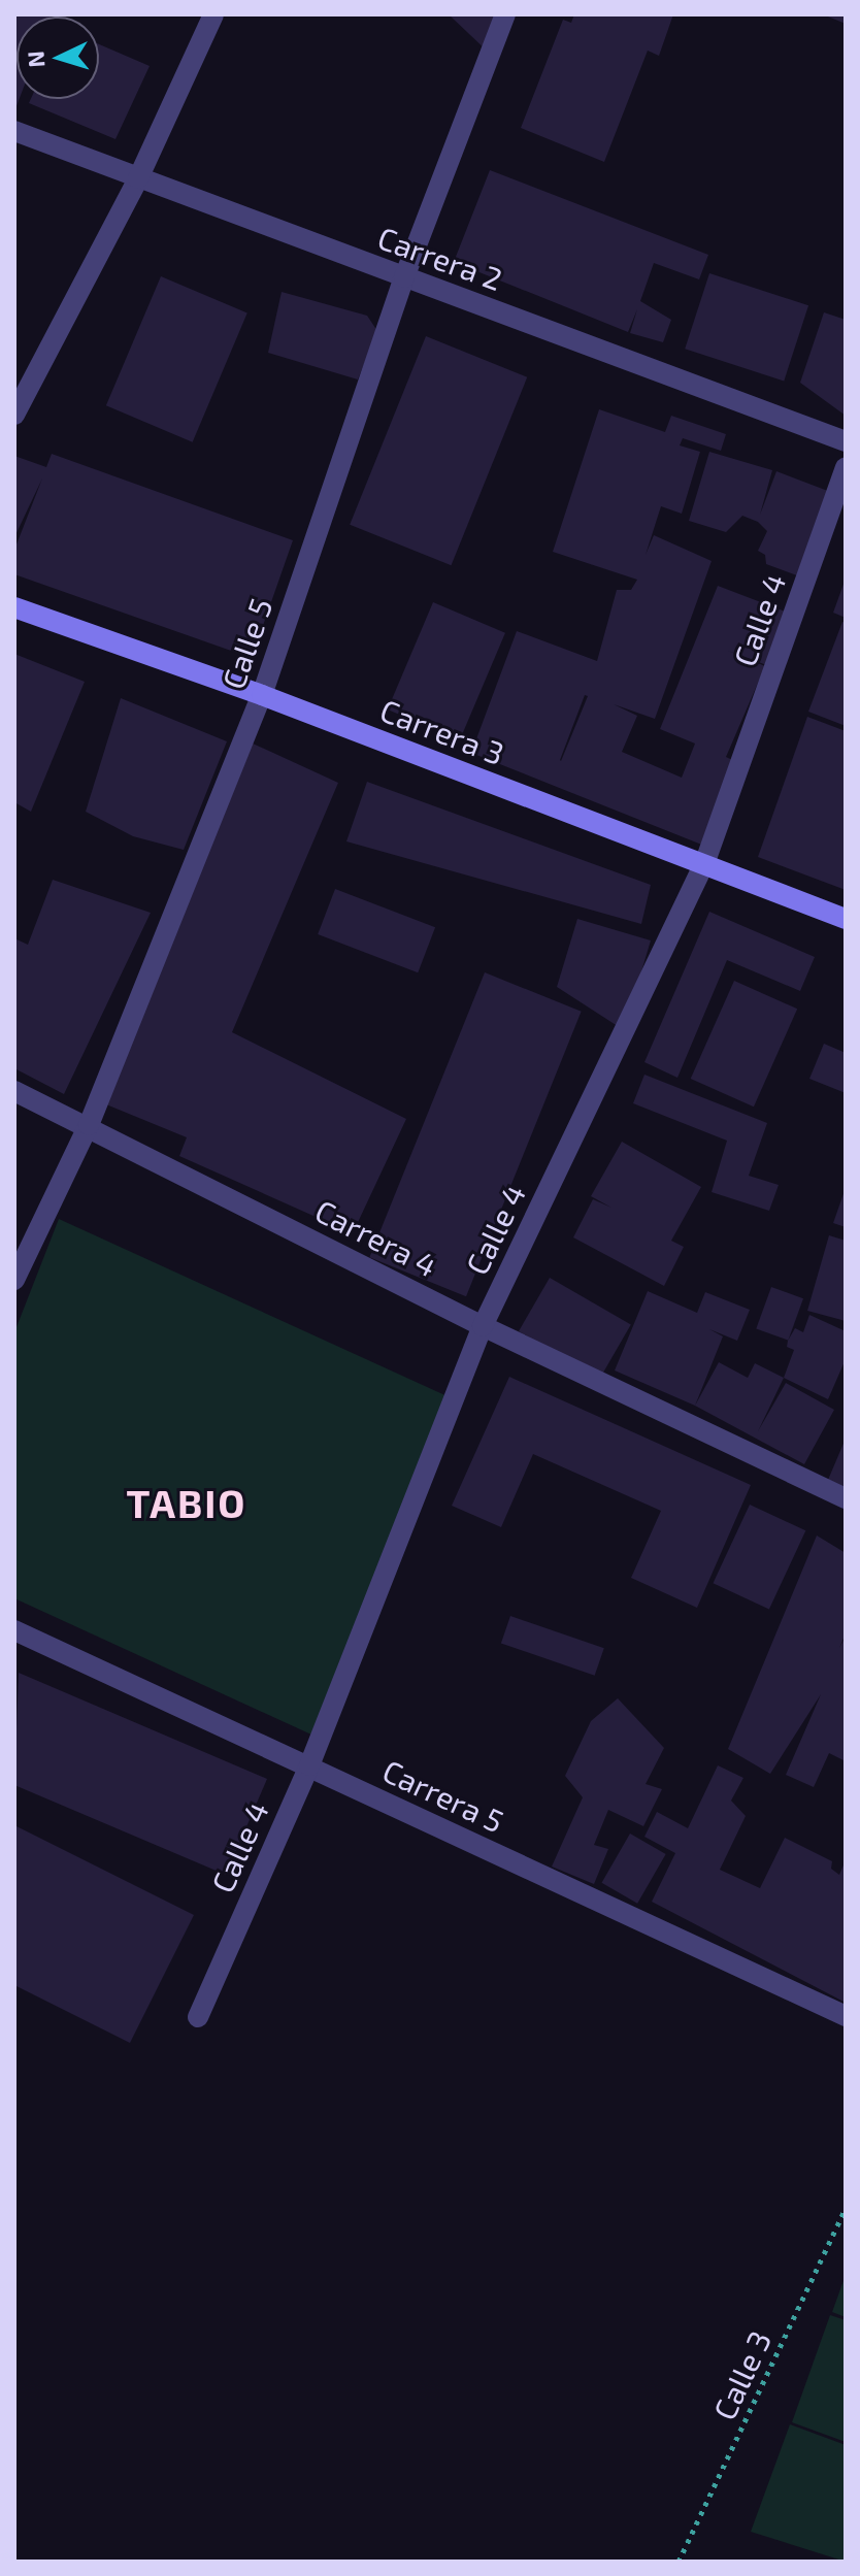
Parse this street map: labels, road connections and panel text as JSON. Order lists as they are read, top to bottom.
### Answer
{
  "streets": {
    "main road": ["Carrera 3"],
    "street": [
      "Carrera 2",
      "Calle 4",
      "Calle 5",
      "Carrera 4",
      "Carrera 5"
    ],
    "path": ["Calle 3"]
  },
  "crossings": [
    ["Carrera 2", "Calle 5"],
    ["Calle 4", "Carrera 3"],
    ["Calle 4", "Carrera 4"],
    ["Calle 4", "Carrera 5"],
    ["Calle 5", "Carrera 3"],
    ["Calle 5", "Carrera 4"]
  ],
  "districts": ["TABIO"],
  "north": "left"
}
